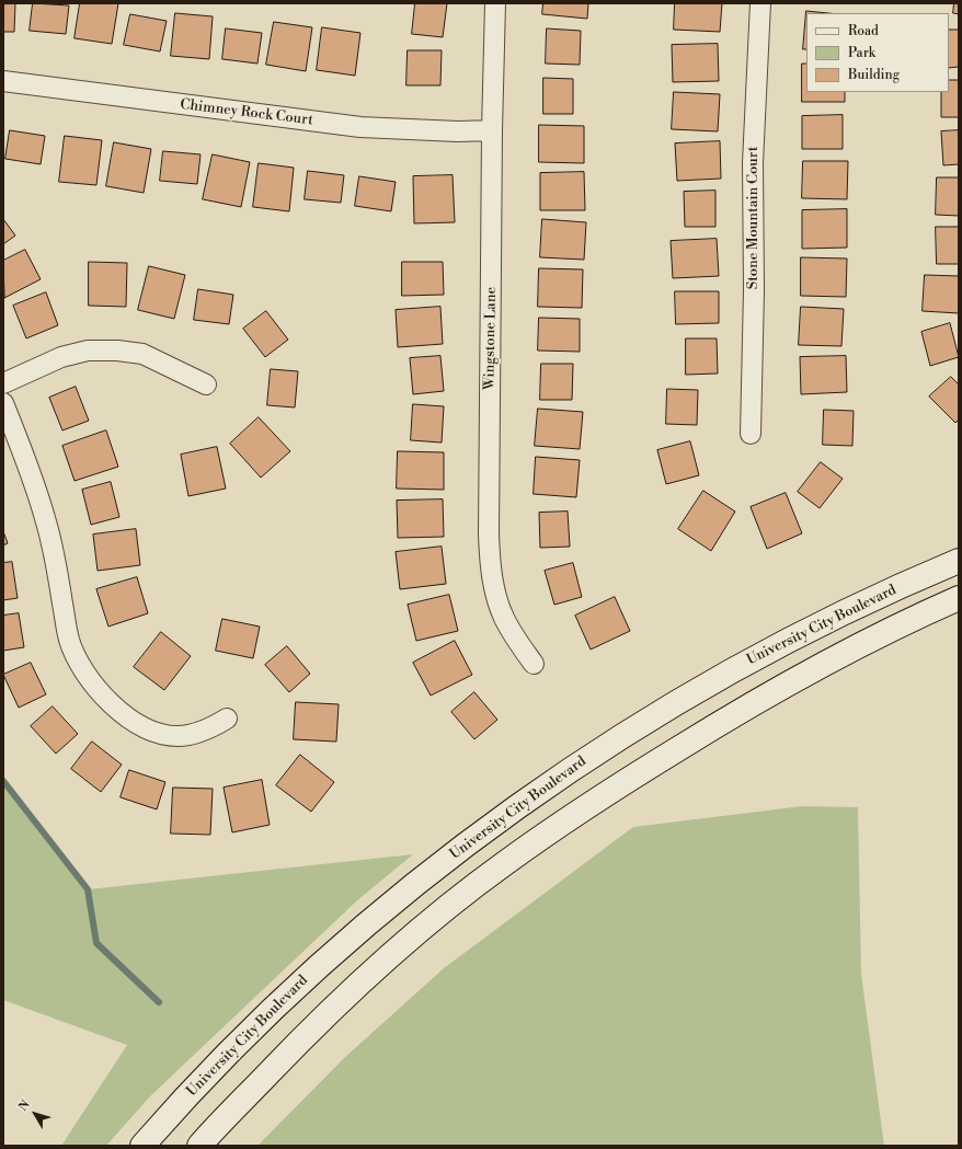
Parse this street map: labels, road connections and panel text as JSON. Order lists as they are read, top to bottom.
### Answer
{
  "streets": {
    "main road": ["University City Boulevard"],
    "street": ["Chimney Rock Court", "Stone Mountain Court", "Wingstone Lane"]
  },
  "crossings": [
    ["Chimney Rock Court", "Wingstone Lane"]
  ],
  "legend": ["Road", "Park", "Building"],
  "north": "top left"
}
